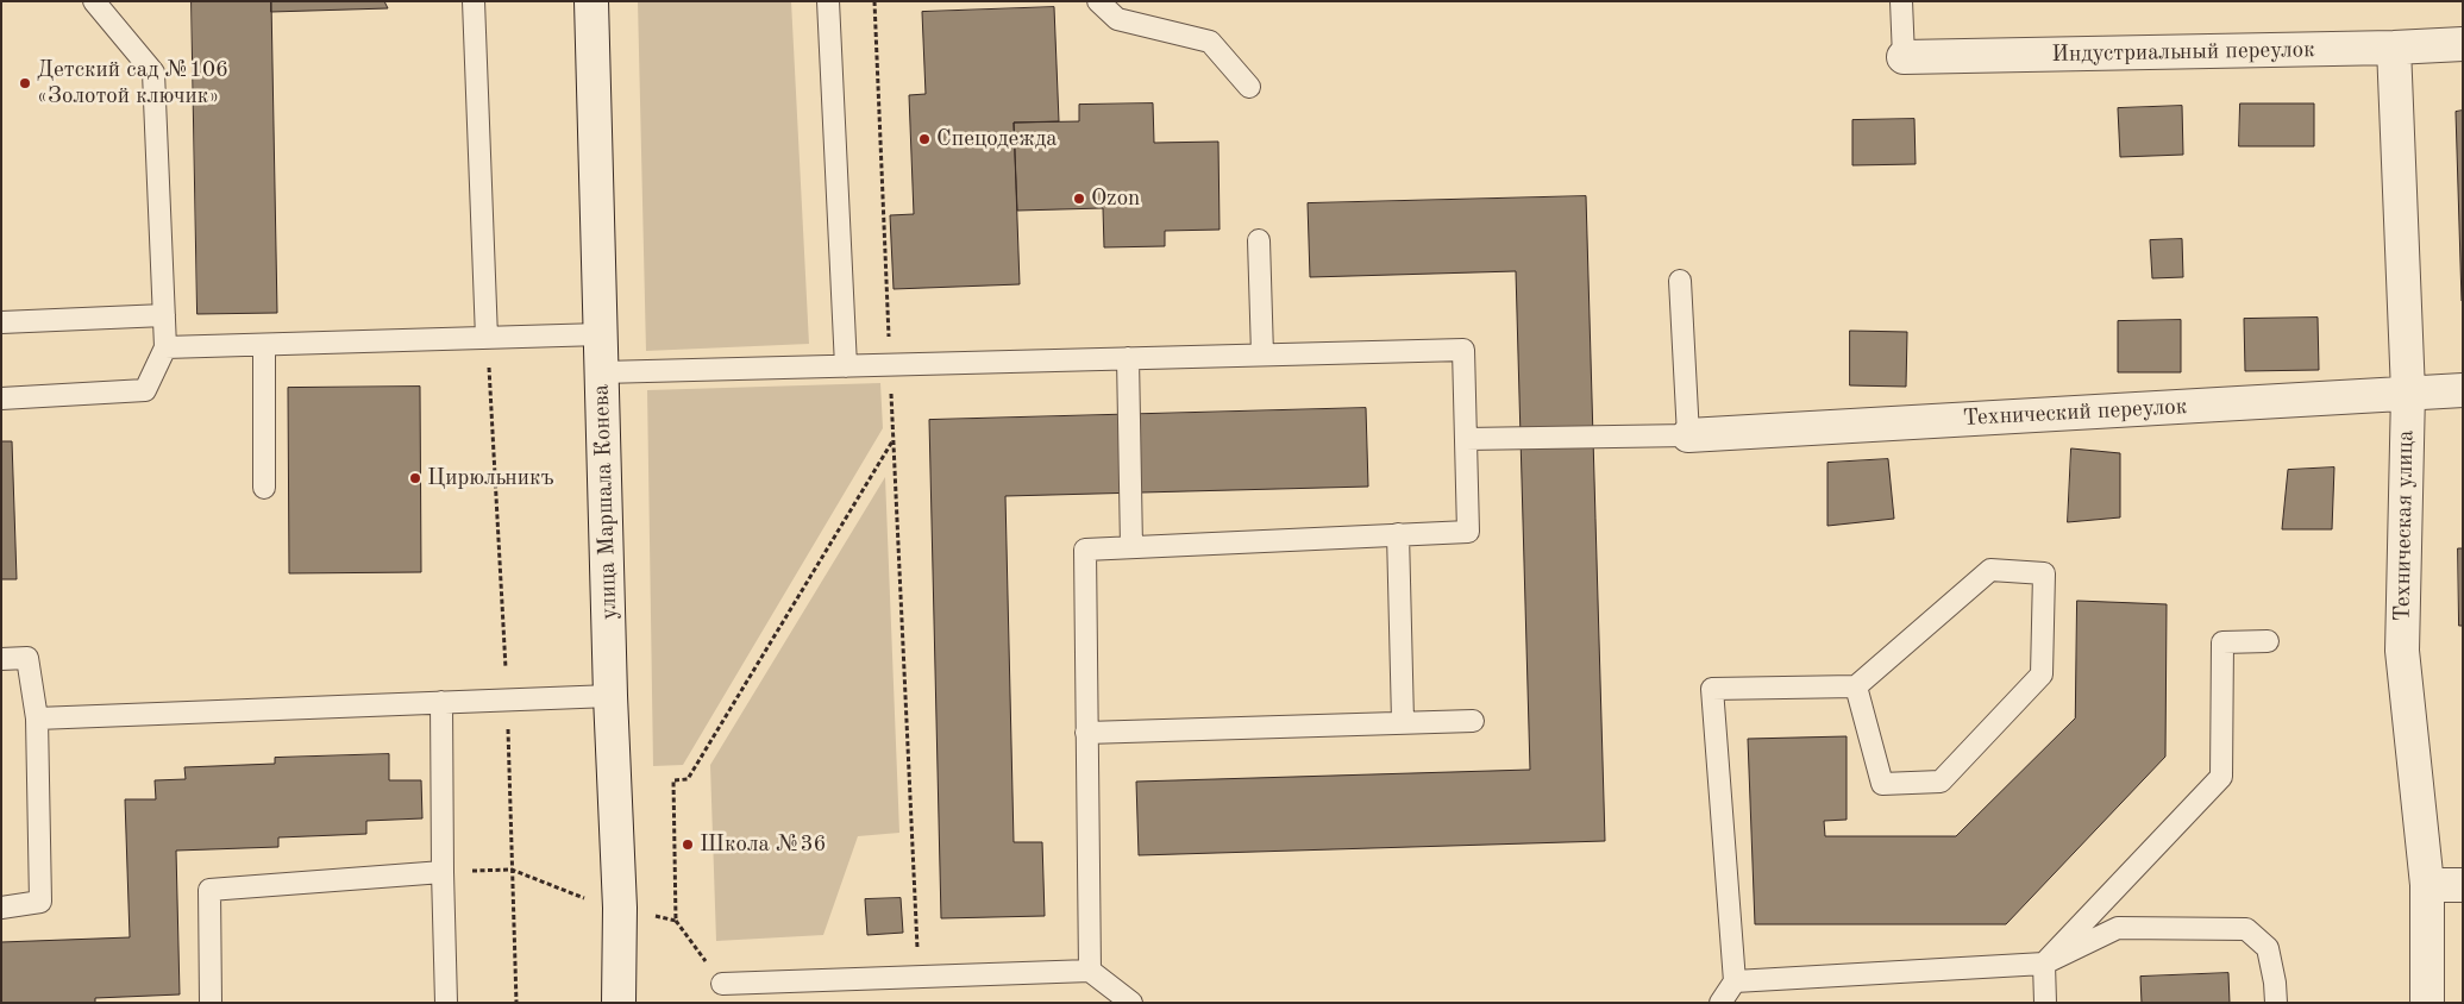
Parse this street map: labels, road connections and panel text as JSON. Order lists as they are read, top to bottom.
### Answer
{
  "streets": {
    "street": [
      "Индустриальный переулок",
      "Технический переулок",
      "улица Маршала Конева",
      "Техническая улица"
    ]
  },
  "crossings": [
    ["Индустриальный переулок", "Техническая улица"],
    ["Технический переулок", "Техническая улица"]
  ],
  "places": [
    "Детский сад №106 «Золотой ключик»",
    "Спецодежда",
    "Ozon",
    "Цирюльникъ",
    "Школа №36"
  ]
}
